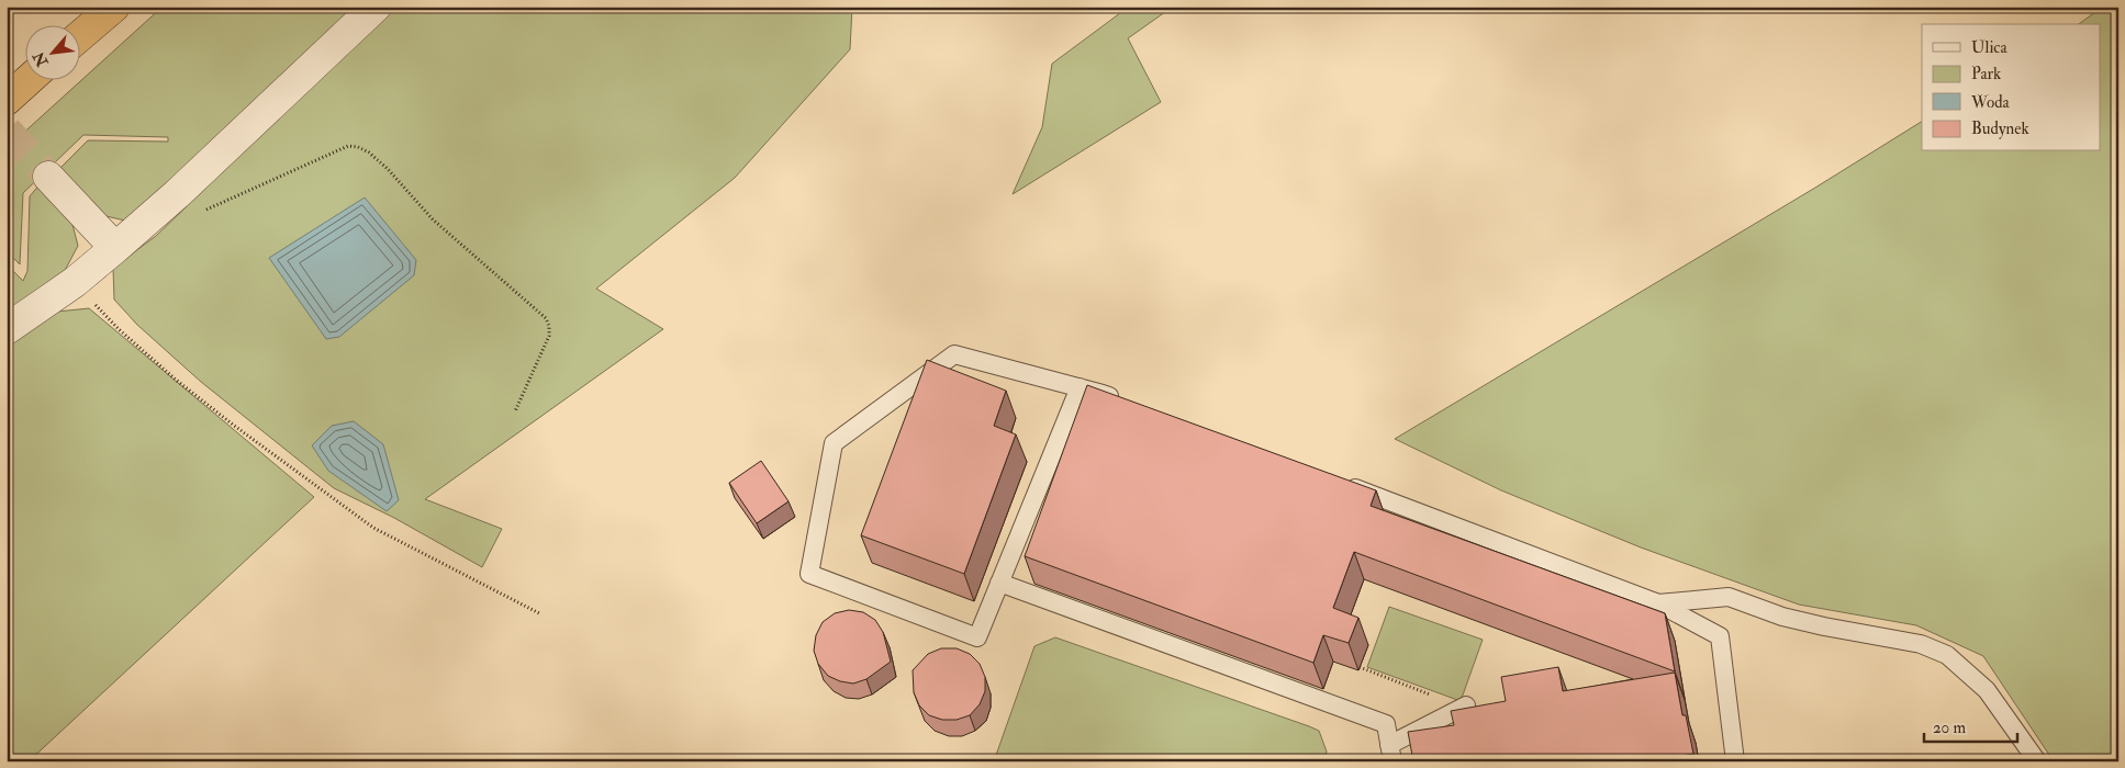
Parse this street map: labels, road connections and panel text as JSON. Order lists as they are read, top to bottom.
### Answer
{
  "legend": [
    "Ulica",
    "Park",
    "Woda",
    "Budynek"
  ],
  "scale_bar": "20 m",
  "north": "bottom left"
}
